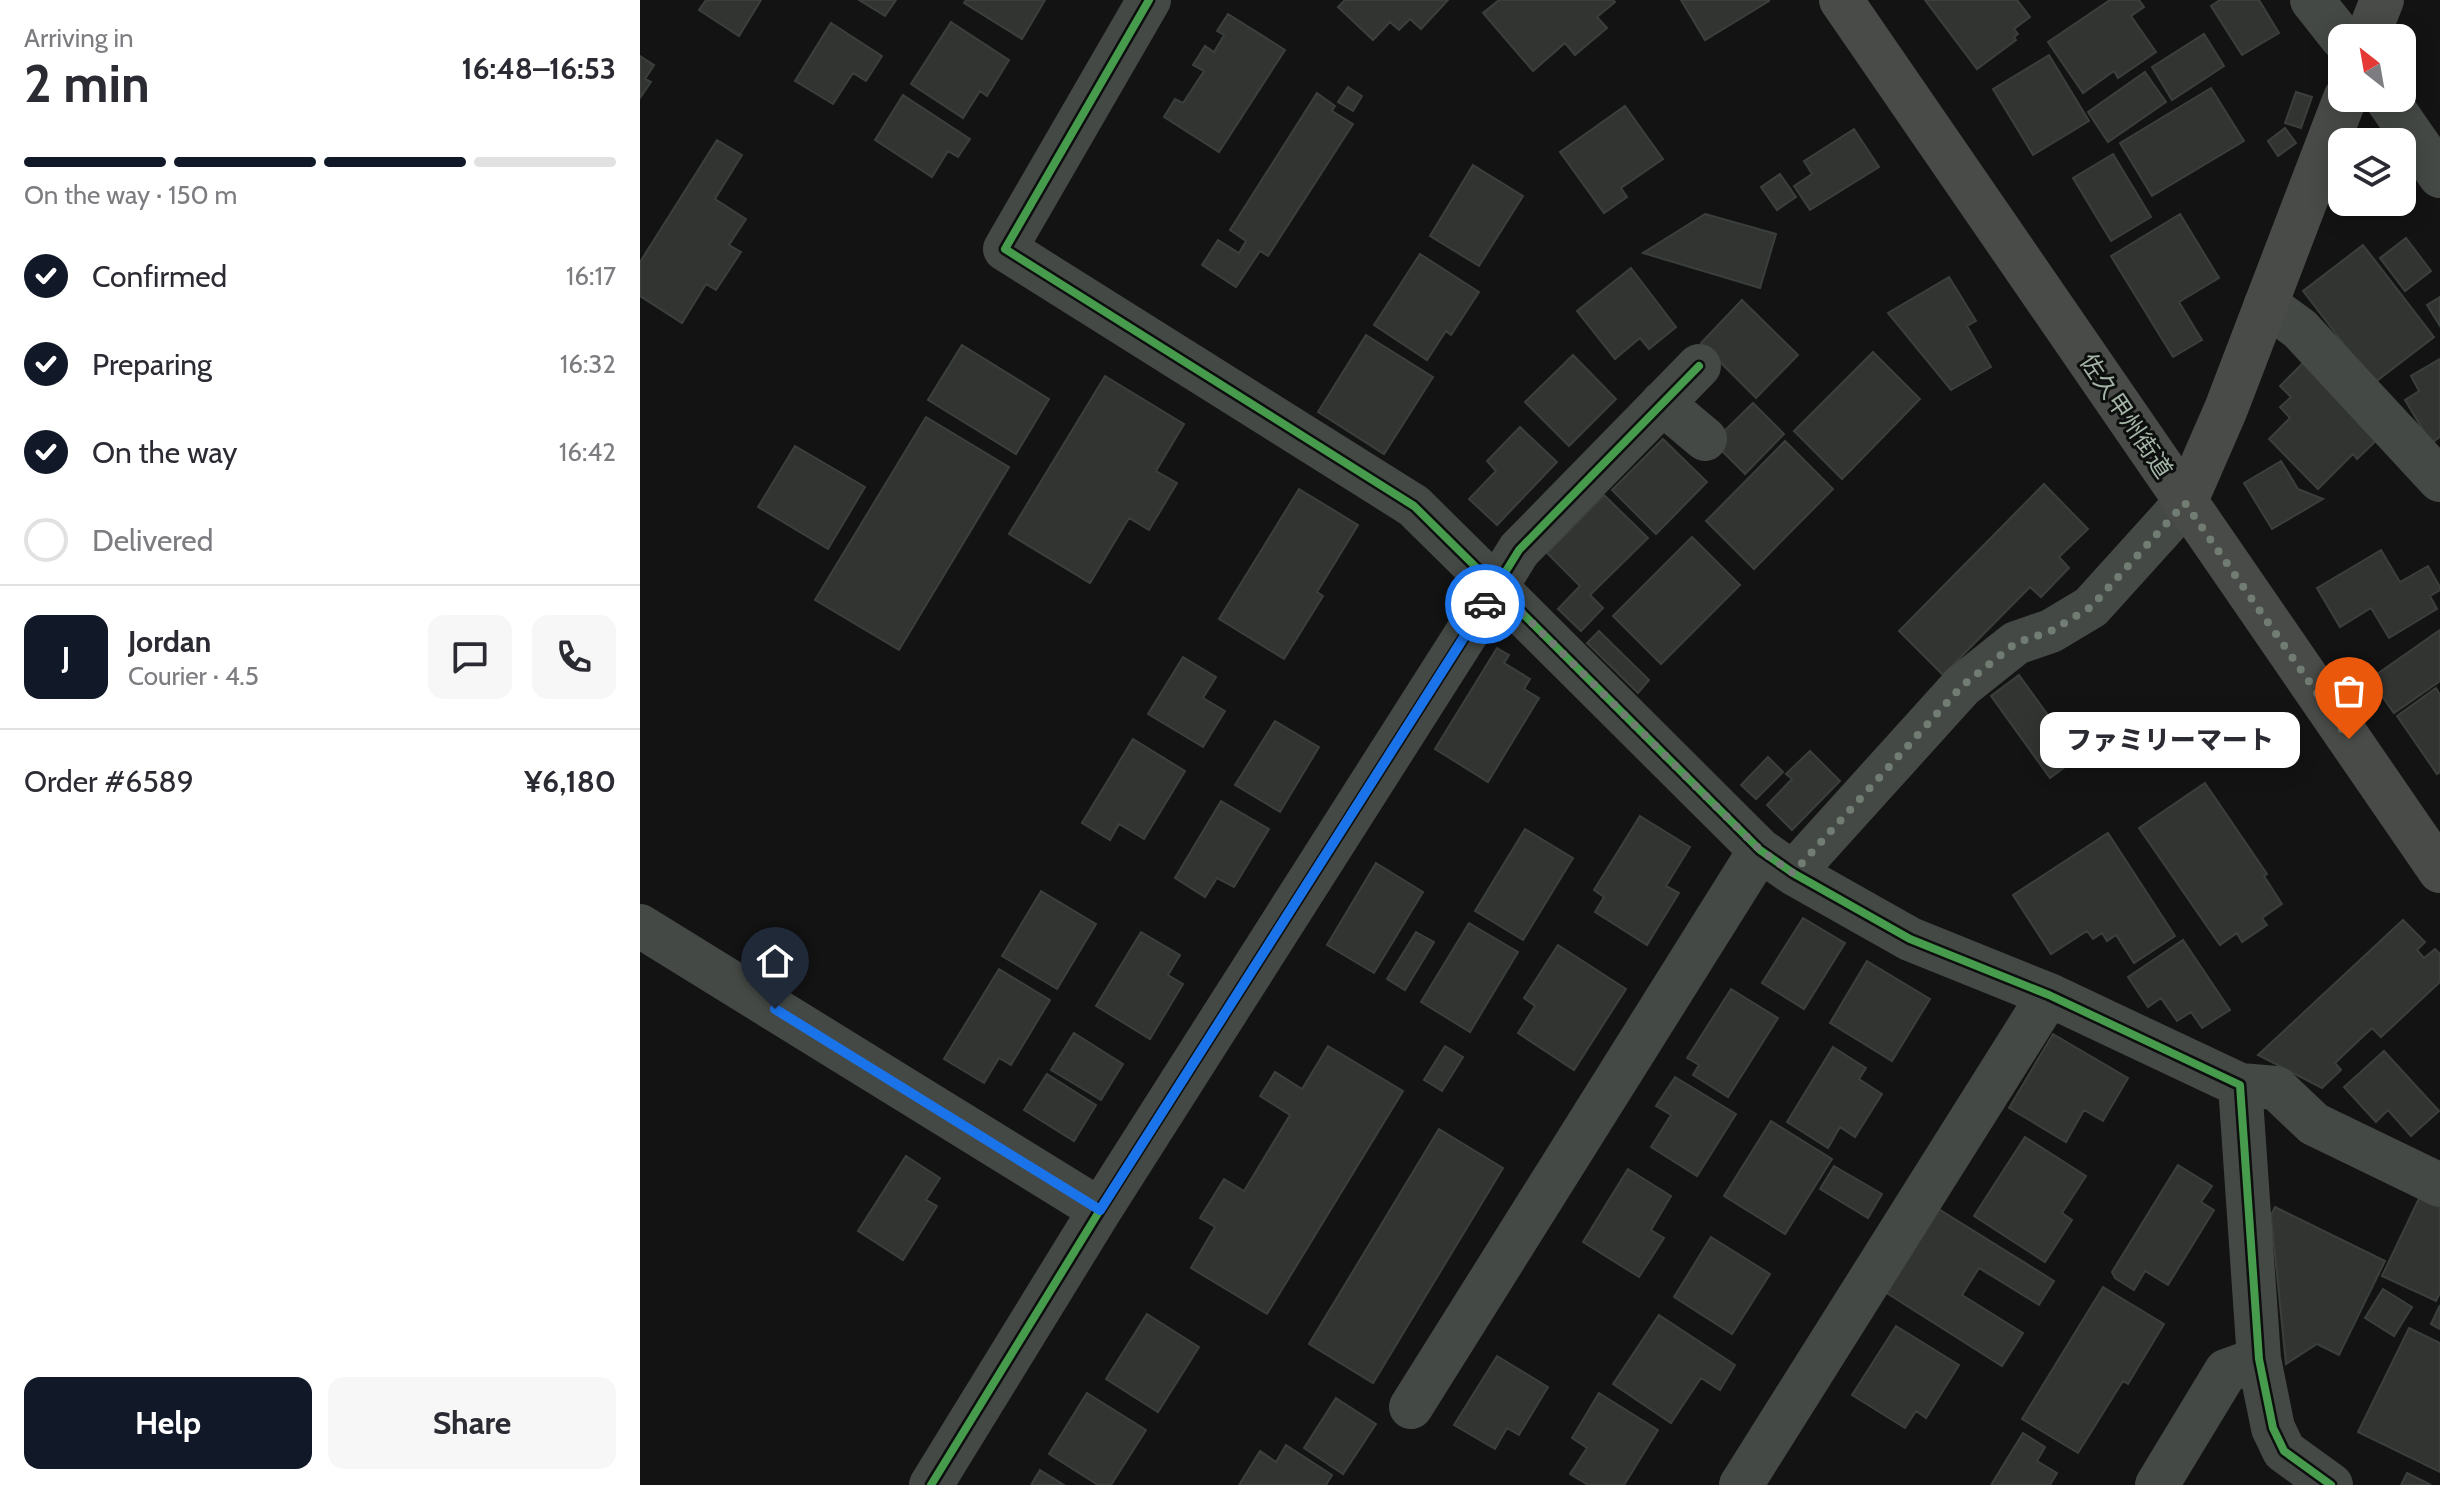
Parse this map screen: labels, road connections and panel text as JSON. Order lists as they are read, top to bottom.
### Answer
{
  "streets": {
    "street": ["佐久甲州街道"]
  },
  "places": ["ファミリーマート"],
  "north": "top left",
  "page": {
    "heading": ["2 min", "Arriving in", "16:48–16:53"],
    "panel": [
      "Jordan",
      "Courier · 4.5",
      "Order #6589",
      "¥6,180"
    ],
    "bar": "On the way · 150 m",
    "list": [
      ["Confirmed", "16:17"],
      ["Preparing", "16:32"],
      ["On the way", "16:42"],
      "Delivered"
    ],
    "round": "J",
    "bubble": "ファミリーマート",
    "buttons": ["Help", "Share"]
  }
}
